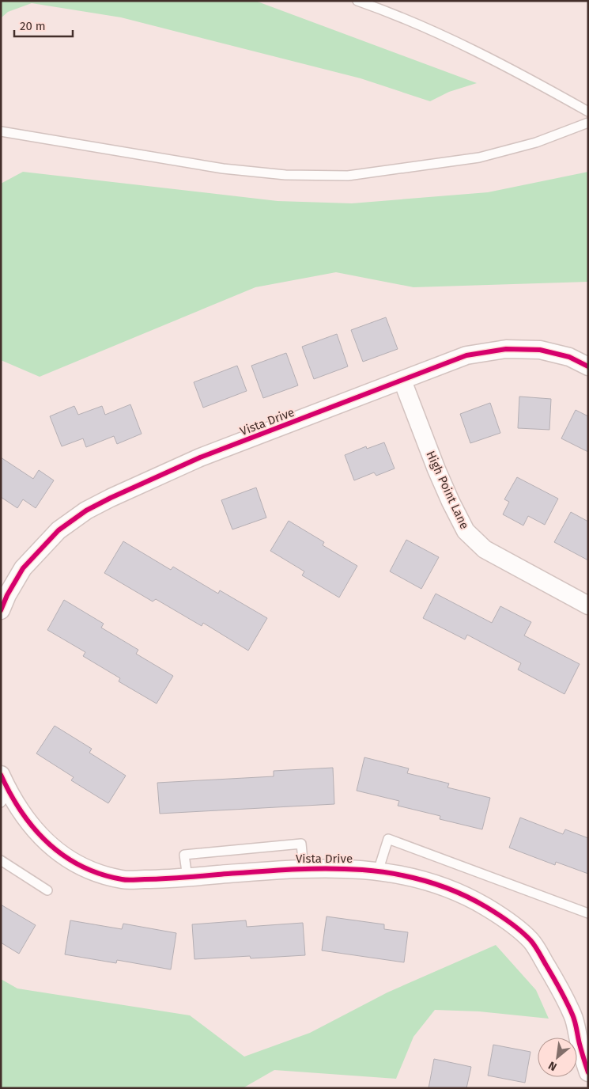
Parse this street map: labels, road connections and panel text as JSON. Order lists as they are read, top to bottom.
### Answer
{
  "streets": {
    "street": ["Vista Drive", "High Point Lane"]
  },
  "crossings": [
    ["Vista Drive", "High Point Lane"]
  ],
  "scale_bar": "20 m",
  "north": "bottom left"
}
